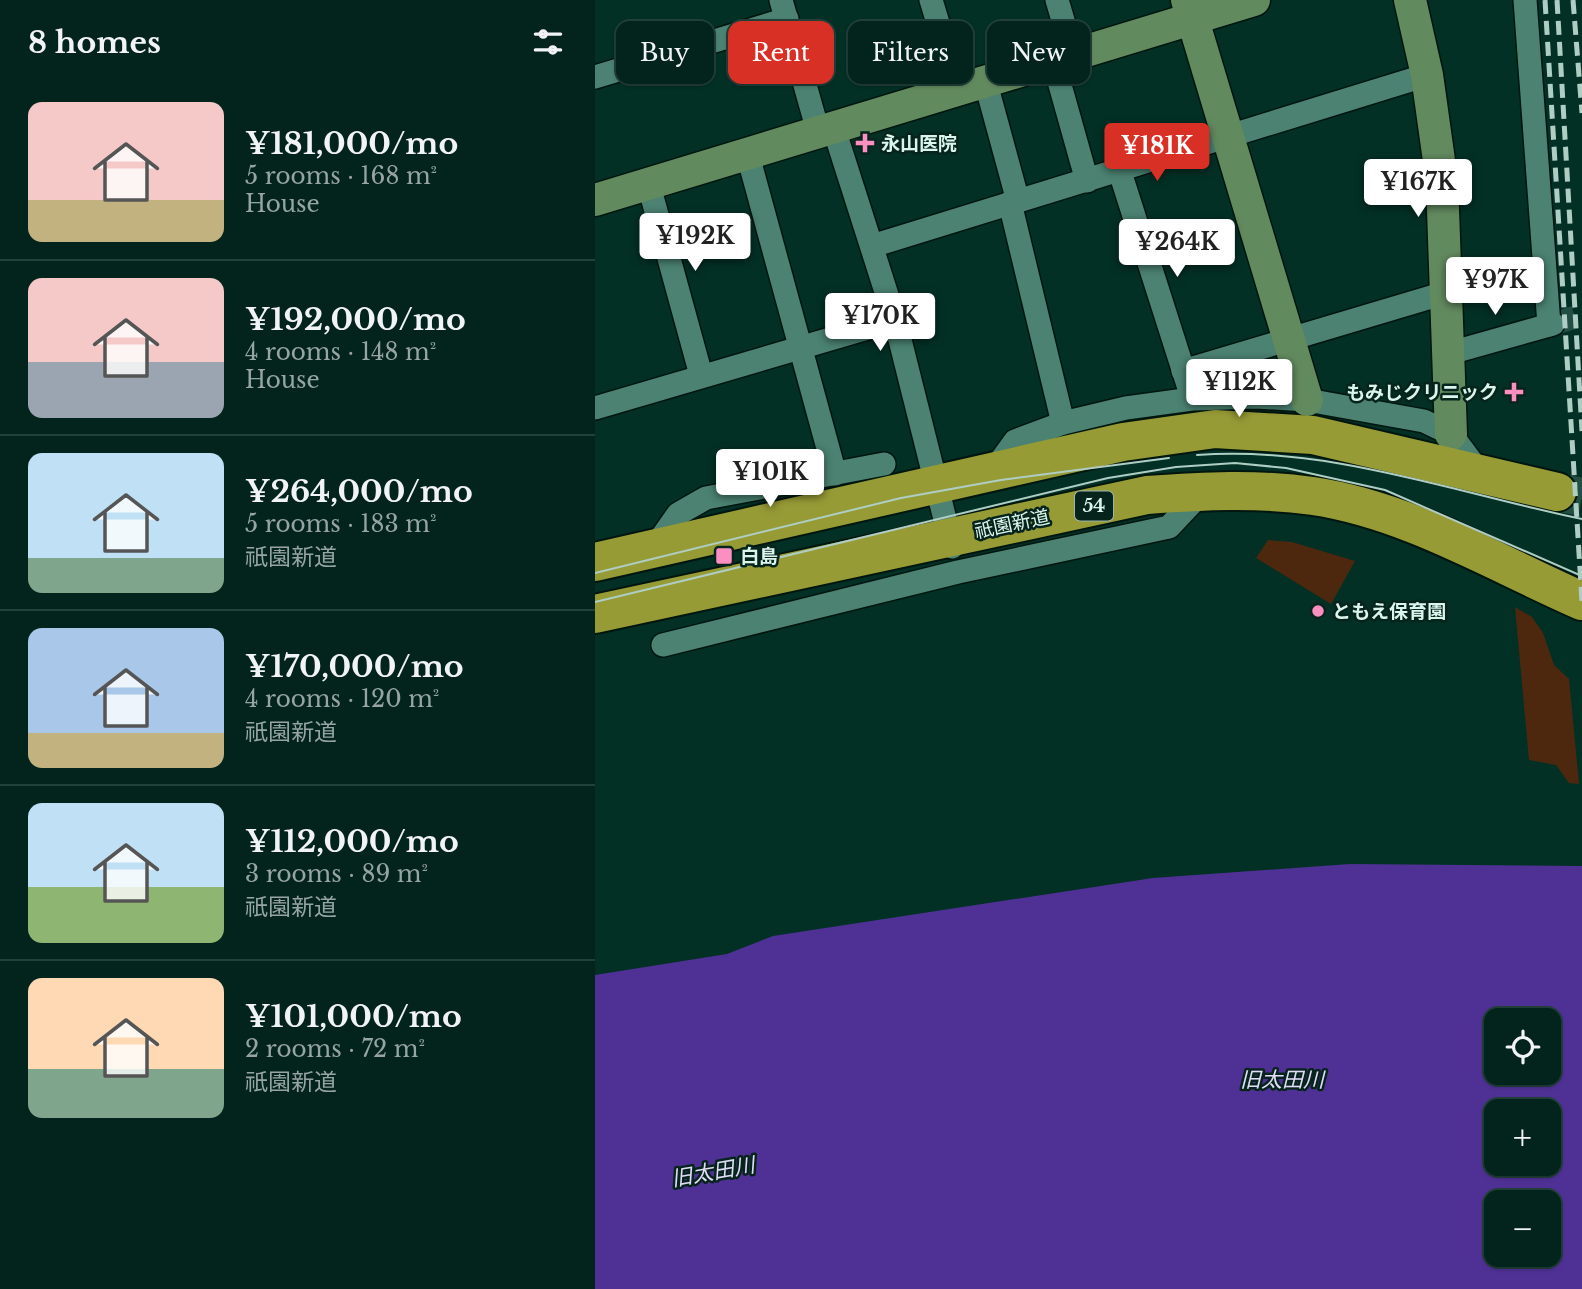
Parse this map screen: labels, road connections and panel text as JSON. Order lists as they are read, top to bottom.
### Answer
{
  "streets": {
    "highway": ["54", "祇園新道"]
  },
  "water": ["旧太田川"],
  "places": {
    "health": ["永山医院", "もみじクリニック"],
    "transit": ["白島"],
    "other": ["ともえ保育園"]
  },
  "page": {
    "heading": "8 homes",
    "chip": [
      "Buy",
      "Rent",
      "Filters",
      "New"
    ],
    "list": [
      {
        "name": "¥181,000/mo",
        "note": "5 rooms · 168 m² · House"
      },
      {
        "name": "¥192,000/mo",
        "note": "4 rooms · 148 m² · House"
      },
      {
        "name": "¥264,000/mo",
        "note": "5 rooms · 183 m² · 祇園新道"
      },
      {
        "name": "¥170,000/mo",
        "note": "4 rooms · 120 m² · 祇園新道"
      },
      {
        "name": "¥112,000/mo",
        "note": "3 rooms · 89 m² · 祇園新道"
      },
      {
        "name": "¥101,000/mo",
        "note": "2 rooms · 72 m² · 祇園新道"
      }
    ],
    "price": [
      "¥181K",
      "¥167K",
      "¥192K",
      "¥264K",
      "¥97K",
      "¥170K",
      "¥112K",
      "¥101K"
    ],
    "map_buttons": ["+", "−"]
  }
}
